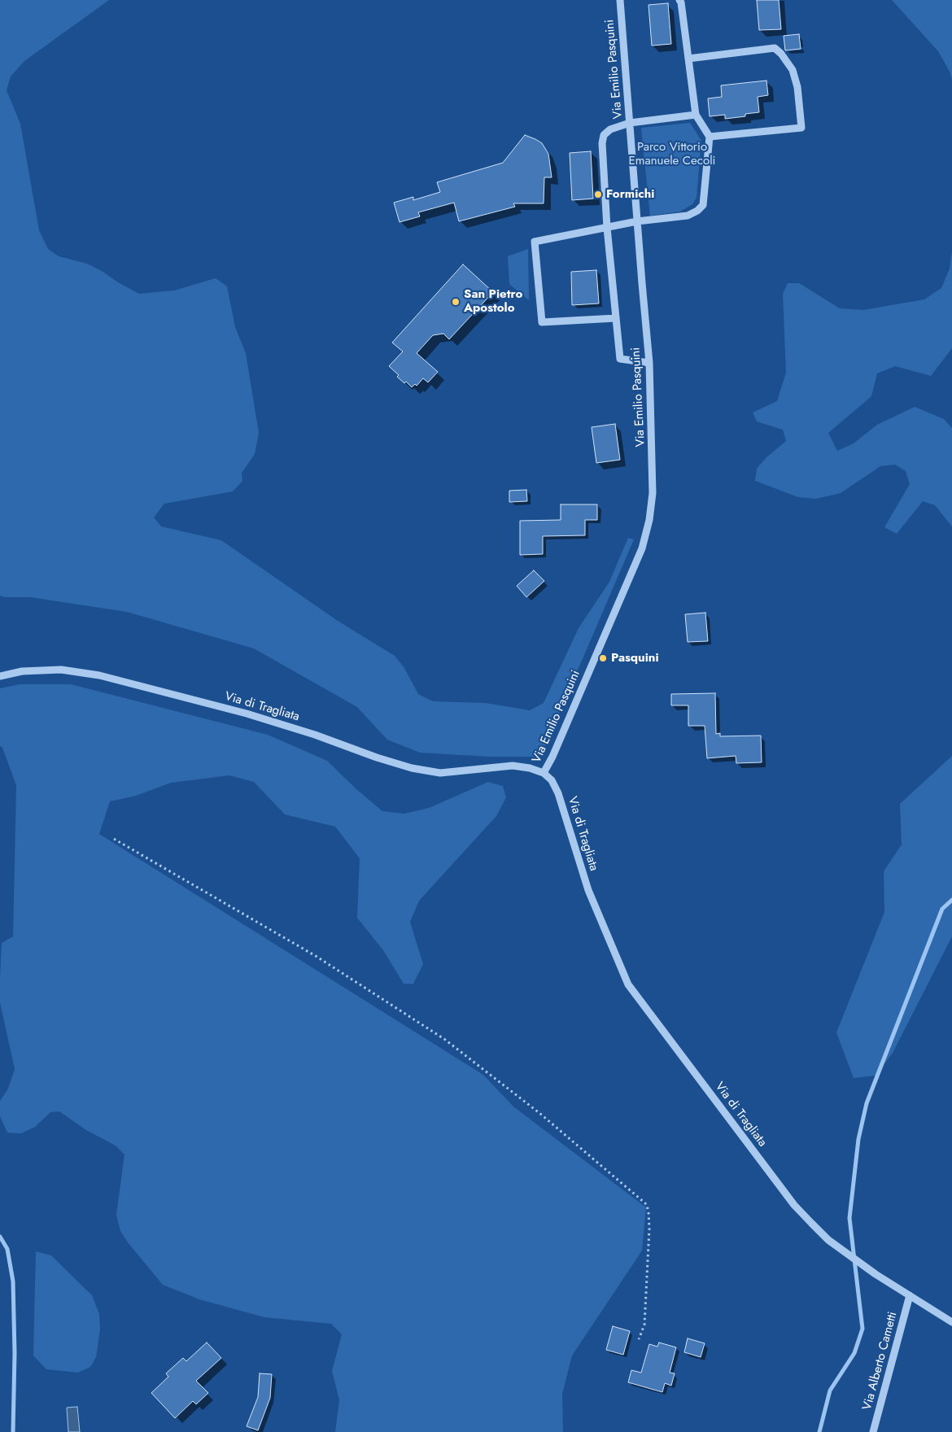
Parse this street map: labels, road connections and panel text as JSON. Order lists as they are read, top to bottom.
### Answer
{
  "streets": {
    "street": ["Via Emilio Pasquini", "Via di Tragliata", "Via Alberto Cametti"]
  },
  "crossings": [
    ["Via Emilio Pasquini", "Via di Tragliata"],
    ["Via di Tragliata", "Via Alberto Cametti"]
  ],
  "parks": ["Parco Vittorio Emanuele Cecoli"],
  "places": ["Formichi", "San Pietro Apostolo", "Pasquini"]
}
